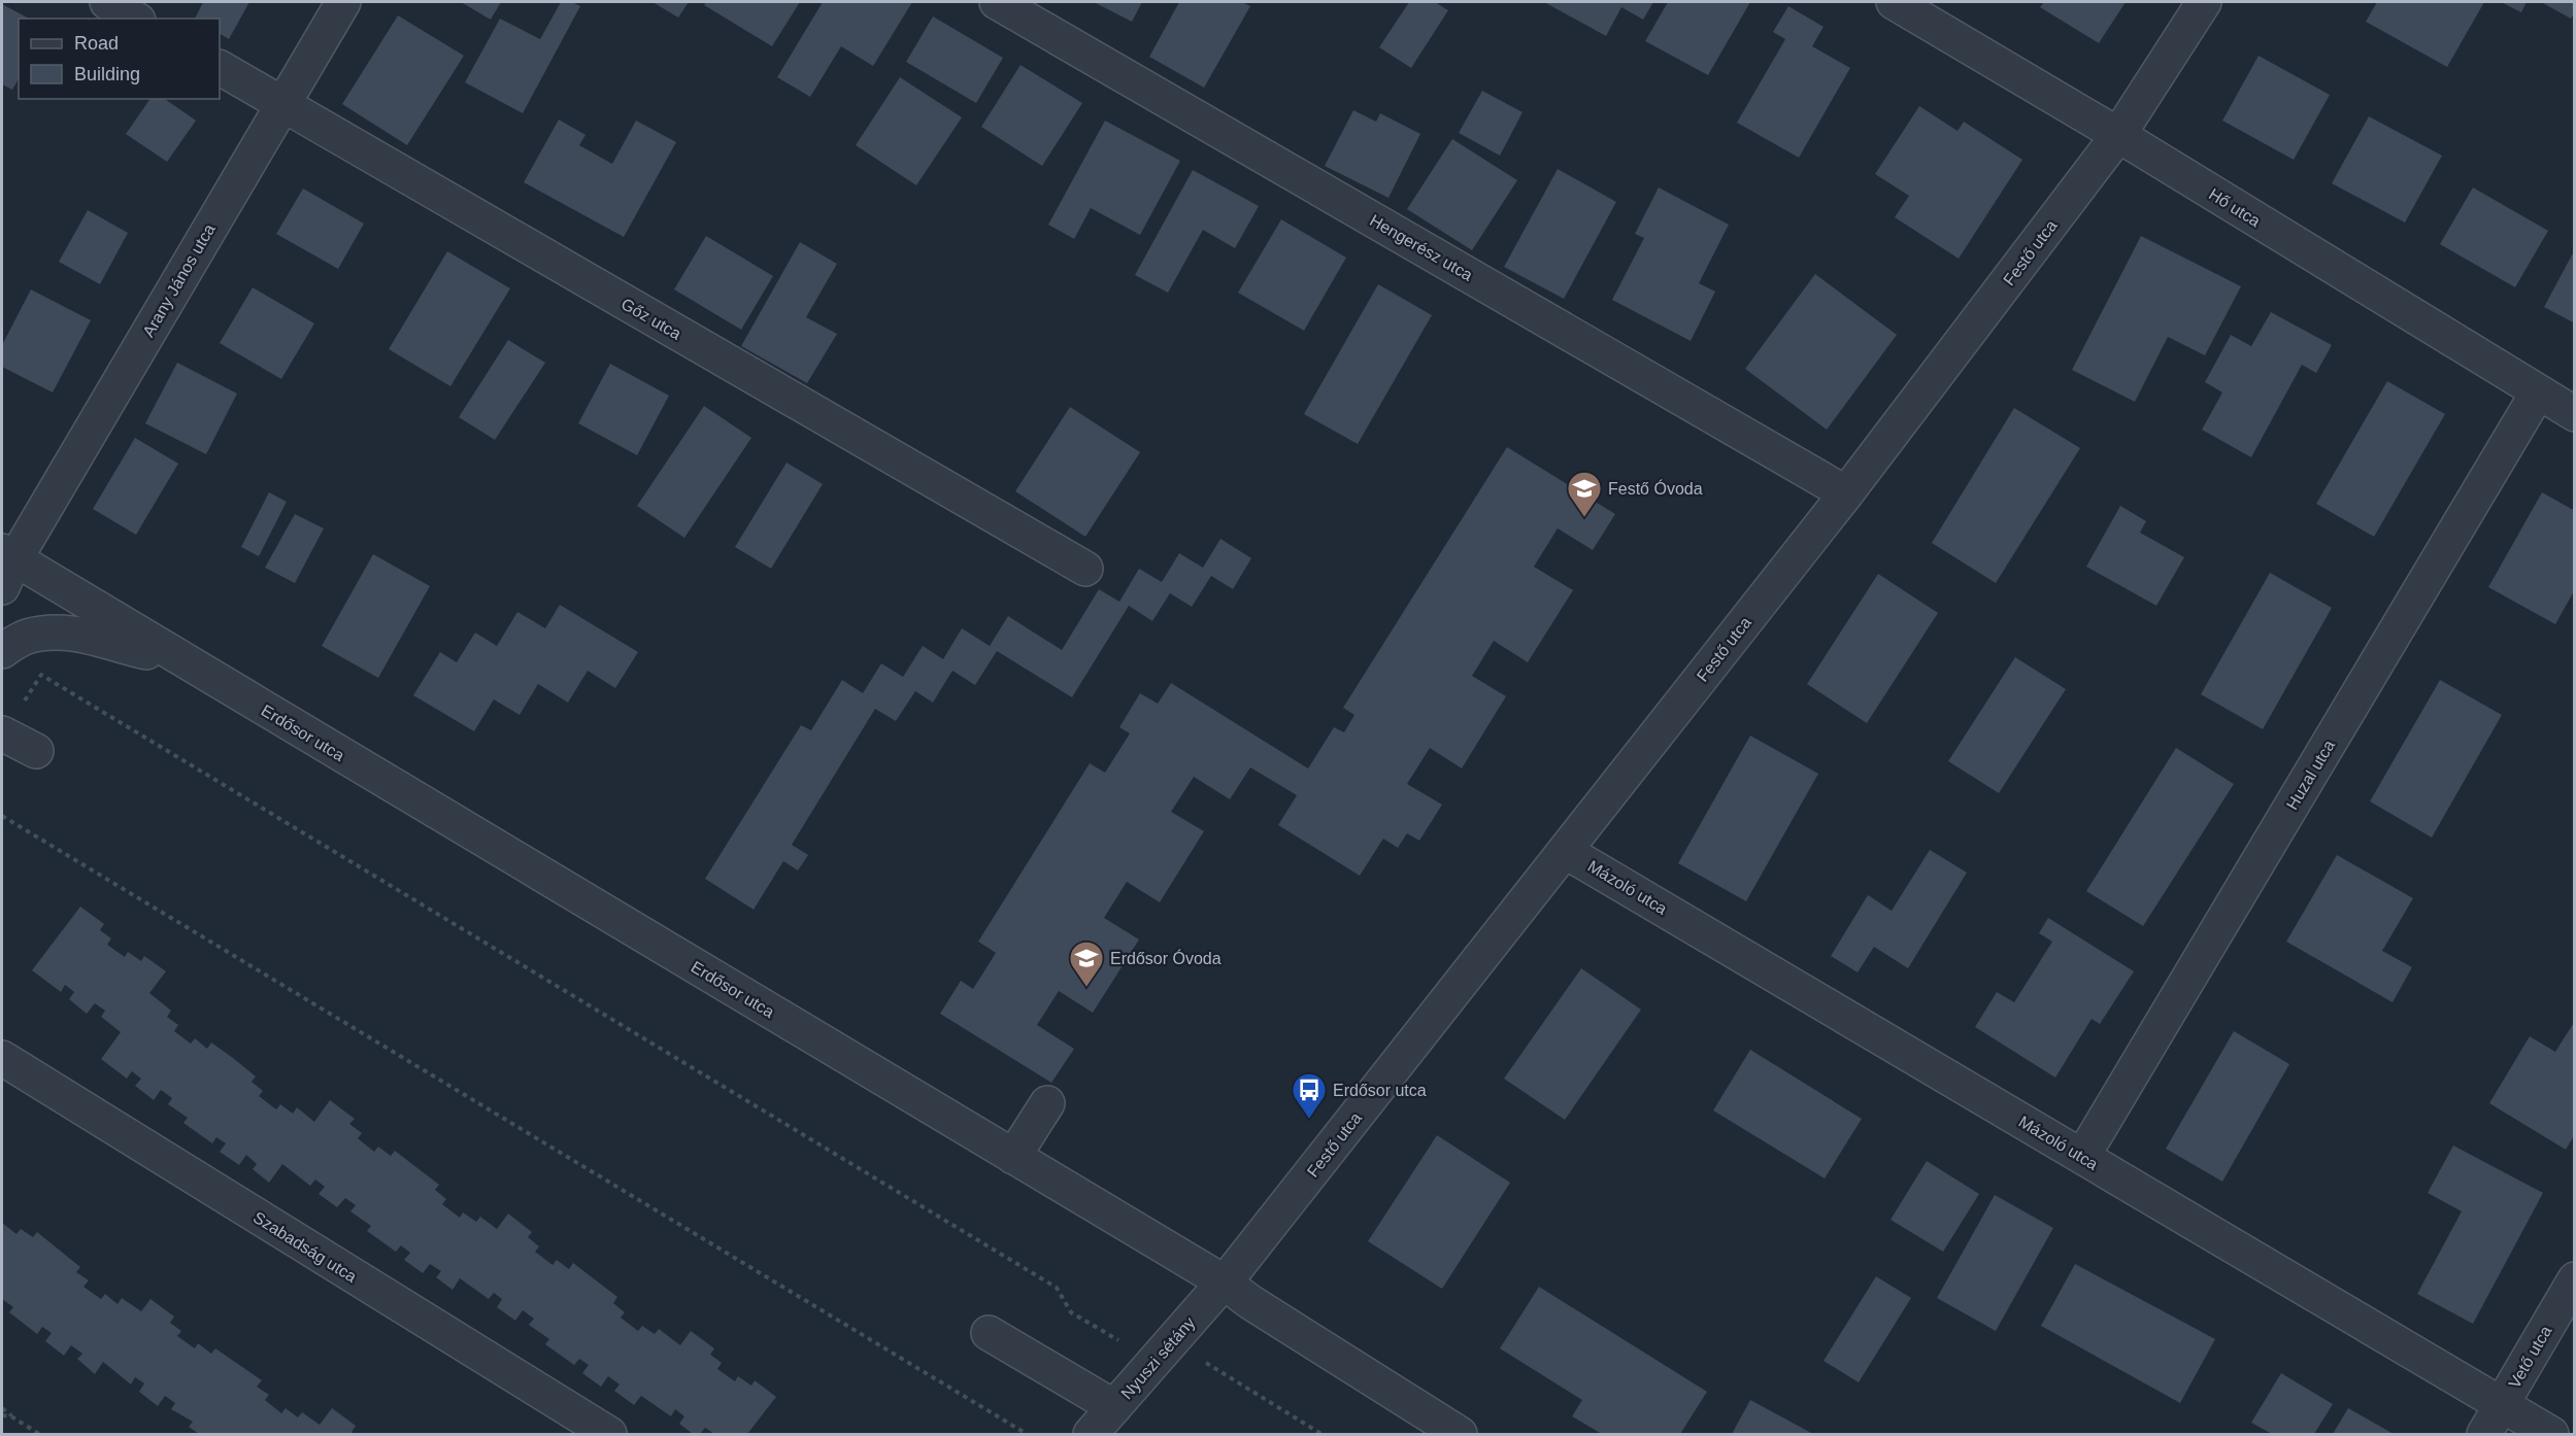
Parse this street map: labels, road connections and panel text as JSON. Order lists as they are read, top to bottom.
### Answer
{
  "streets": {
    "street": [
      "Hő utca",
      "Hengerész utca",
      "Festő utca",
      "Arany János utca",
      "Gőz utca",
      "Erdősor utca",
      "Huzal utca",
      "Mázoló utca",
      "Szabadság utca",
      "Vető utca",
      "Nyuszi sétány"
    ]
  },
  "crossings": [
    ["Hő utca", "Festő utca"],
    ["Hő utca", "Huzal utca"],
    ["Hengerész utca", "Festő utca"],
    ["Festő utca", "Erdősor utca"],
    ["Festő utca", "Mázoló utca"],
    ["Festő utca", "Nyuszi sétány"],
    ["Arany János utca", "Gőz utca"],
    ["Arany János utca", "Erdősor utca"],
    ["Erdősor utca", "Nyuszi sétány"],
    ["Huzal utca", "Mázoló utca"],
    ["Mázoló utca", "Vető utca"]
  ],
  "places": {
    "school or university": ["Festő Óvoda", "Erdősor Óvoda"],
    "bus stop": ["Erdősor utca"]
  },
  "legend": ["Road", "Building"]
}
